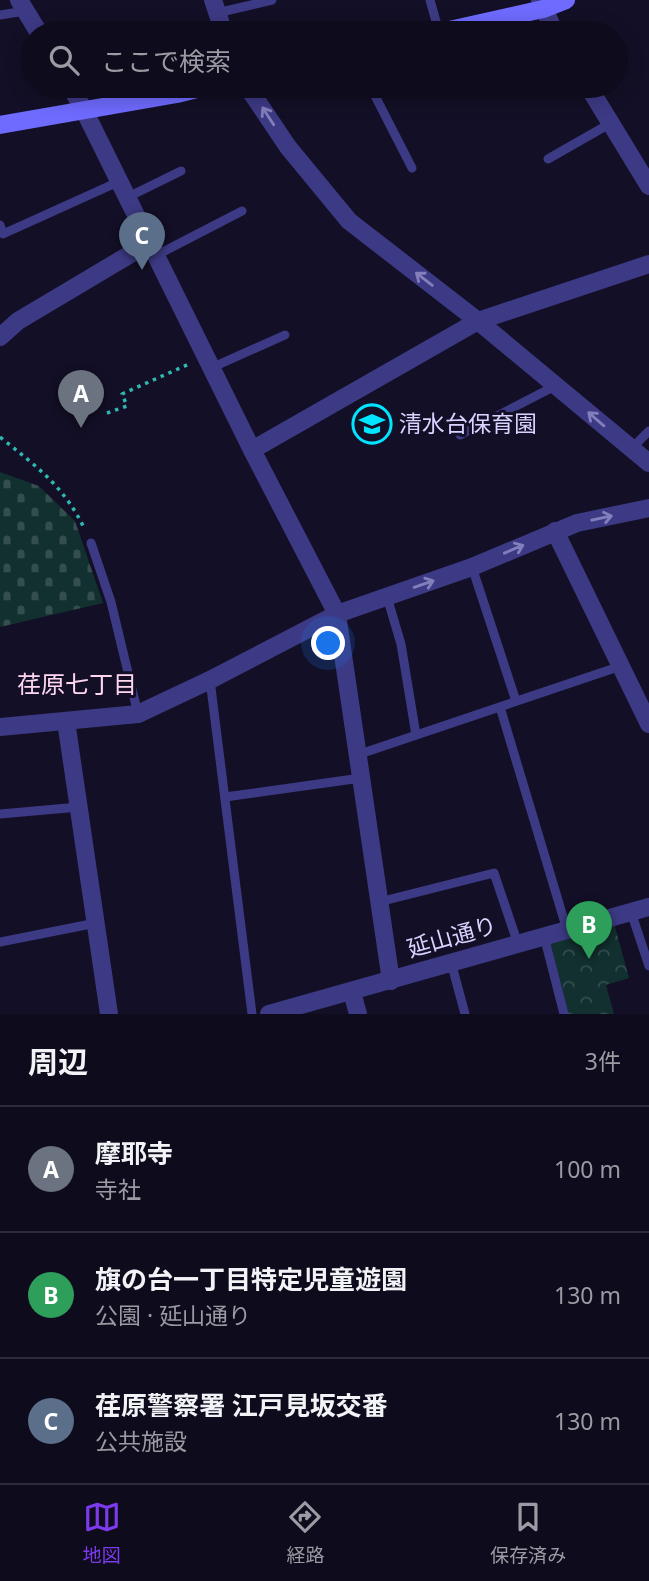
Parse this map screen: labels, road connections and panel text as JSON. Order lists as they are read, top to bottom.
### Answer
{
  "streets": {
    "street": ["延山通り"]
  },
  "districts": ["荏原七丁目"],
  "places": {
    "school or university": ["清水台保育園"]
  },
  "page": {
    "search": "ここで検索",
    "pins": ["C", "A", "B"],
    "heading": ["周辺", "3件"],
    "list": [
      {
        "mark": "A",
        "name": "摩耶寺",
        "note": "寺社",
        "value": "100 m"
      },
      {
        "mark": "B",
        "name": "旗の台一丁目特定児童遊園",
        "note": "公園 · 延山通り",
        "value": "130 m"
      },
      {
        "mark": "C",
        "name": "荏原警察署 江戸見坂交番",
        "note": "公共施設",
        "value": "130 m"
      }
    ],
    "nav": ["地図", "経路", "保存済み"]
  }
}
